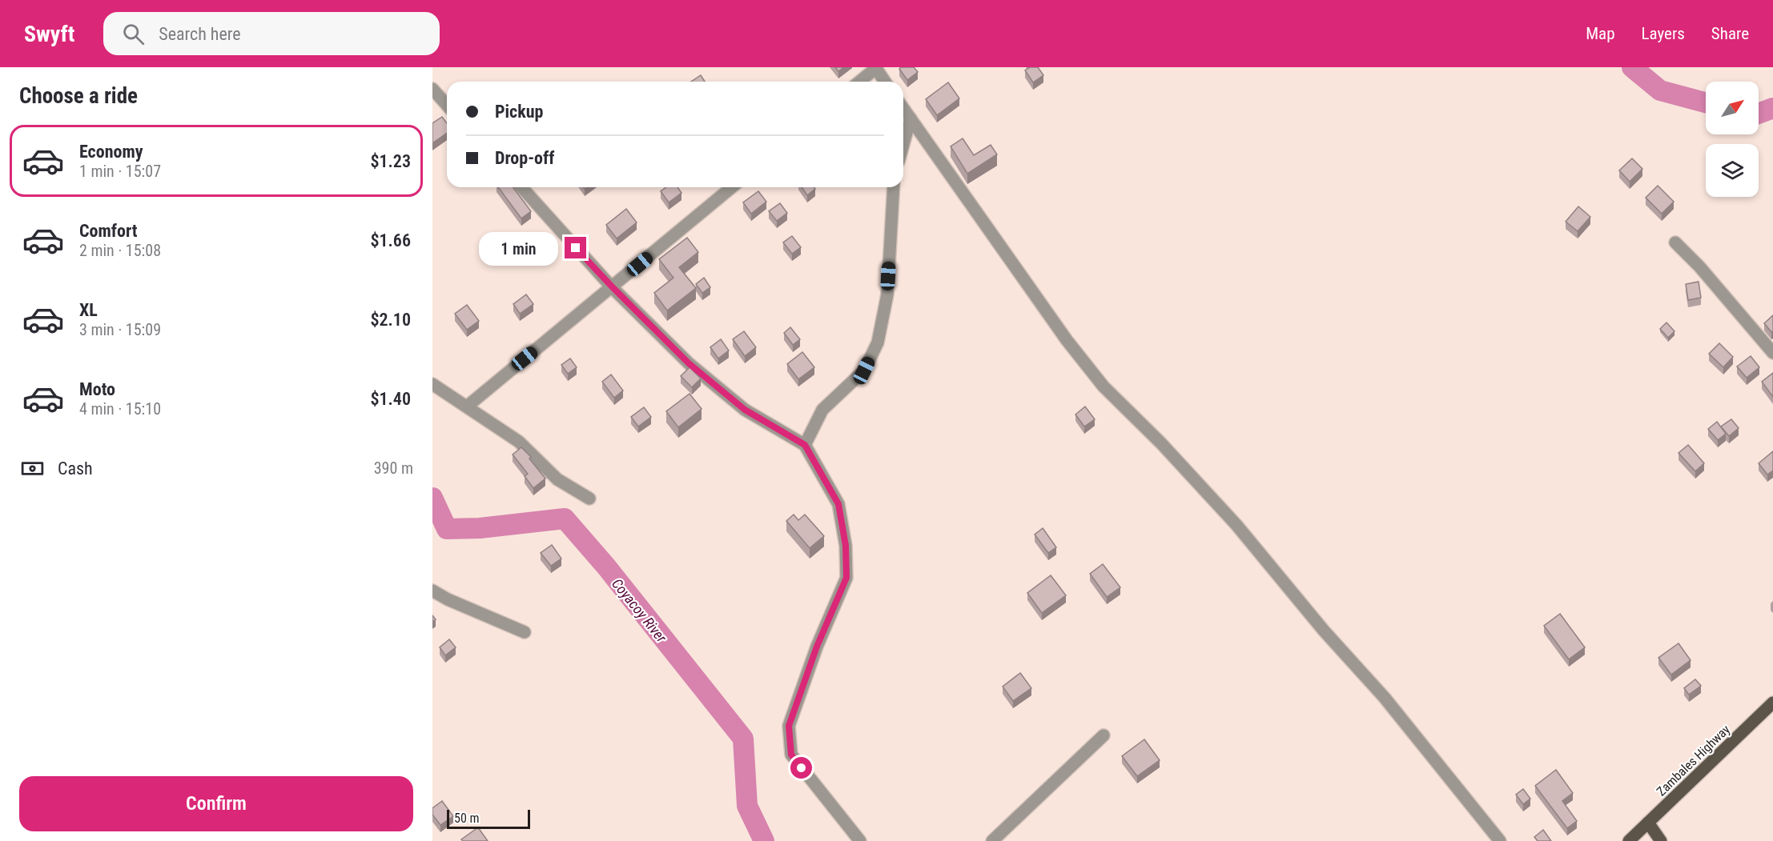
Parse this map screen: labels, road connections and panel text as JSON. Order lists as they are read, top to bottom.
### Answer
{
  "streets": {
    "main road": ["Zambales Highway"]
  },
  "water": ["Coyacoy River"],
  "scale_bar": "50 m",
  "north": "top right",
  "page": {
    "header": "Swyft",
    "search": "Search here",
    "nav": ["Map", "Layers", "Share"],
    "heading": "Choose a ride",
    "banner": ["Pickup", "Drop-off"],
    "list": [
      {
        "name": "Economy",
        "note": "1 min · 15:07",
        "value": "$1.23"
      },
      {
        "name": "Comfort",
        "note": "2 min · 15:08",
        "value": "$1.66"
      },
      {
        "name": "XL",
        "note": "3 min · 15:09",
        "value": "$2.10"
      },
      {
        "name": "Moto",
        "note": "4 min · 15:10",
        "value": "$1.40"
      }
    ],
    "bubble": "1 min",
    "pay": ["Cash", "390 m"],
    "buttons": "Confirm",
    "scale": "50 m"
  }
}
